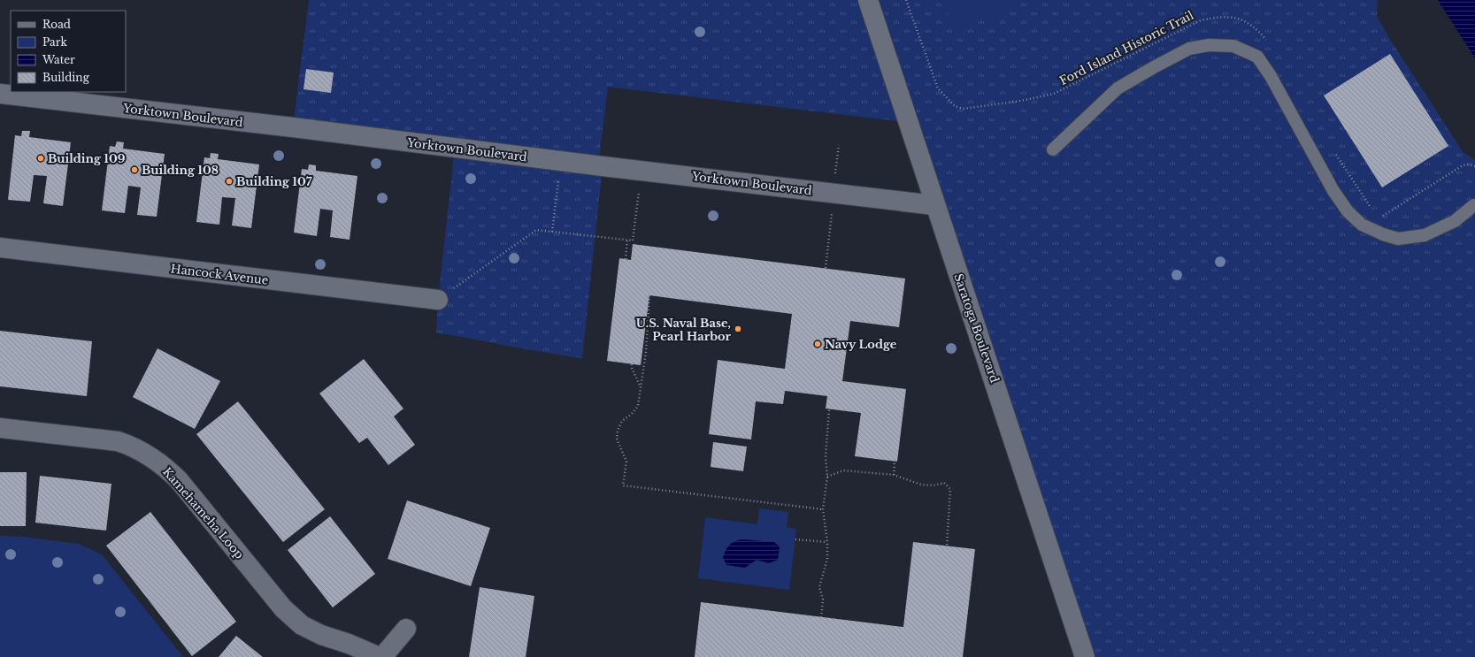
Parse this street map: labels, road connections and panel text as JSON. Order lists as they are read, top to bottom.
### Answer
{
  "streets": {
    "street": [
      "Yorktown Boulevard",
      "Hancock Avenue",
      "Saratoga Boulevard",
      "Kamehameha Loop"
    ],
    "path": ["Ford Island Historic Trail"]
  },
  "crossings": [
    ["Yorktown Boulevard", "Saratoga Boulevard"]
  ],
  "places": [
    "Building 109",
    "Building 108",
    "Building 107",
    "U.S. Naval Base, Pearl Harbor",
    "Navy Lodge"
  ],
  "legend": [
    "Road",
    "Park",
    "Water",
    "Building"
  ]
}
